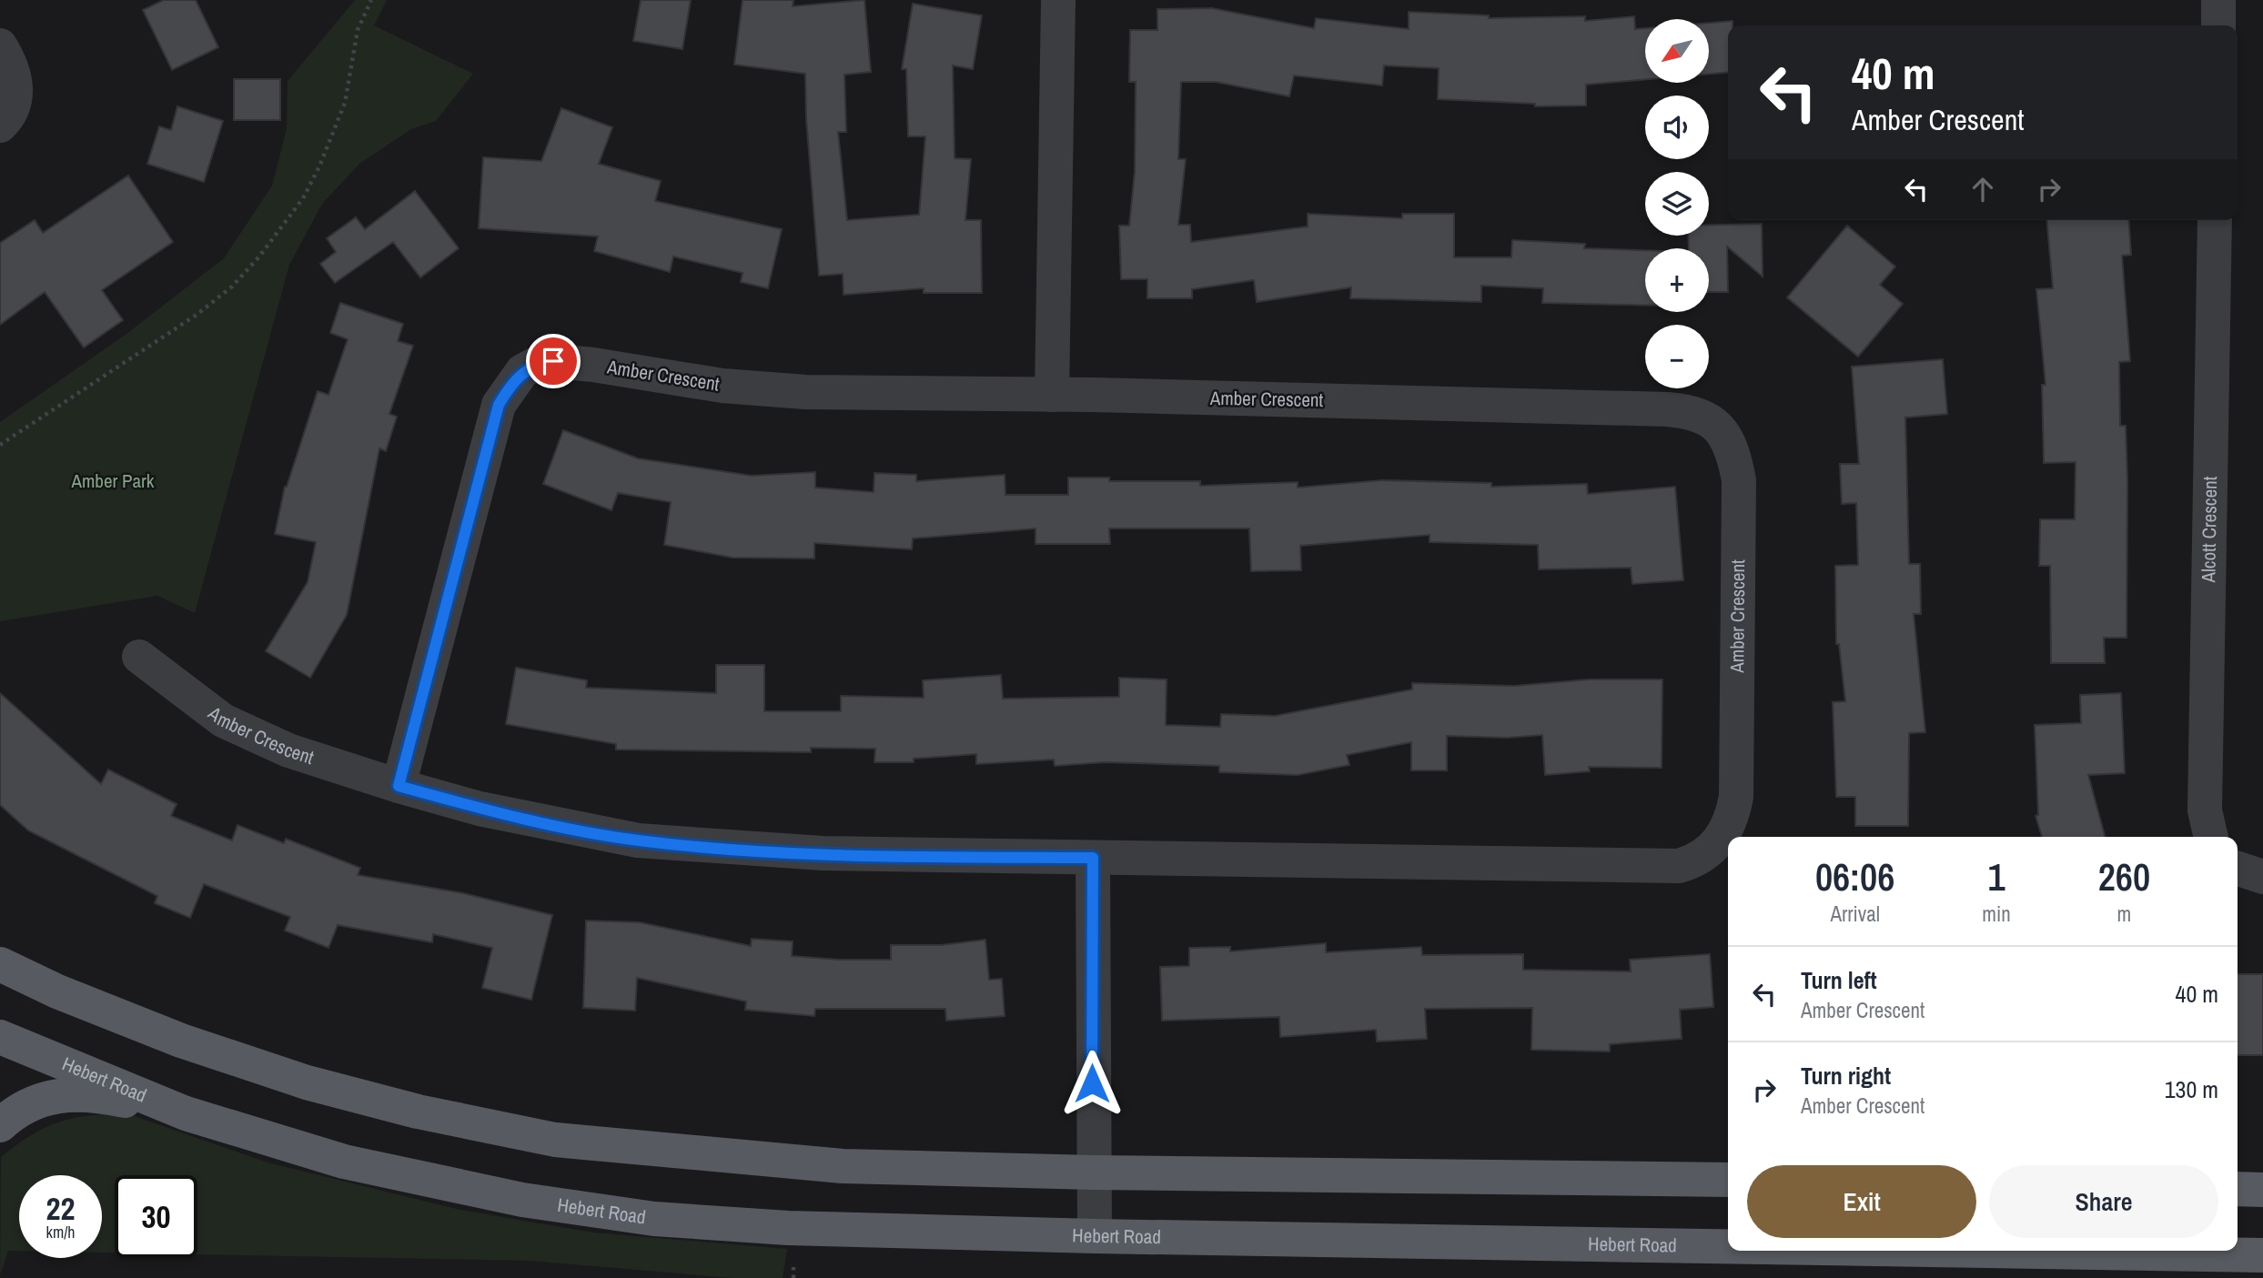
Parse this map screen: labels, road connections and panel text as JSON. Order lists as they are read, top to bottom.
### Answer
{
  "streets": {
    "main road": ["Hebert Road"],
    "street": ["Amber Crescent", "Alcott Crescent"]
  },
  "parks": ["Amber Park"],
  "north": "bottom left",
  "page": {
    "map_buttons": ["+", "−"],
    "turn": ["40 m", "Amber Crescent"],
    "eta": [
      "06:06",
      "Arrival",
      "1",
      "min",
      "260",
      "m"
    ],
    "list": [
      {
        "name": "Turn left",
        "note": "Amber Crescent",
        "value": "40 m"
      },
      {
        "name": "Turn right",
        "note": "Amber Crescent",
        "value": "130 m"
      }
    ],
    "buttons": ["Exit", "Share"],
    "speed": "22 km/h",
    "limit": "30"
  }
}
